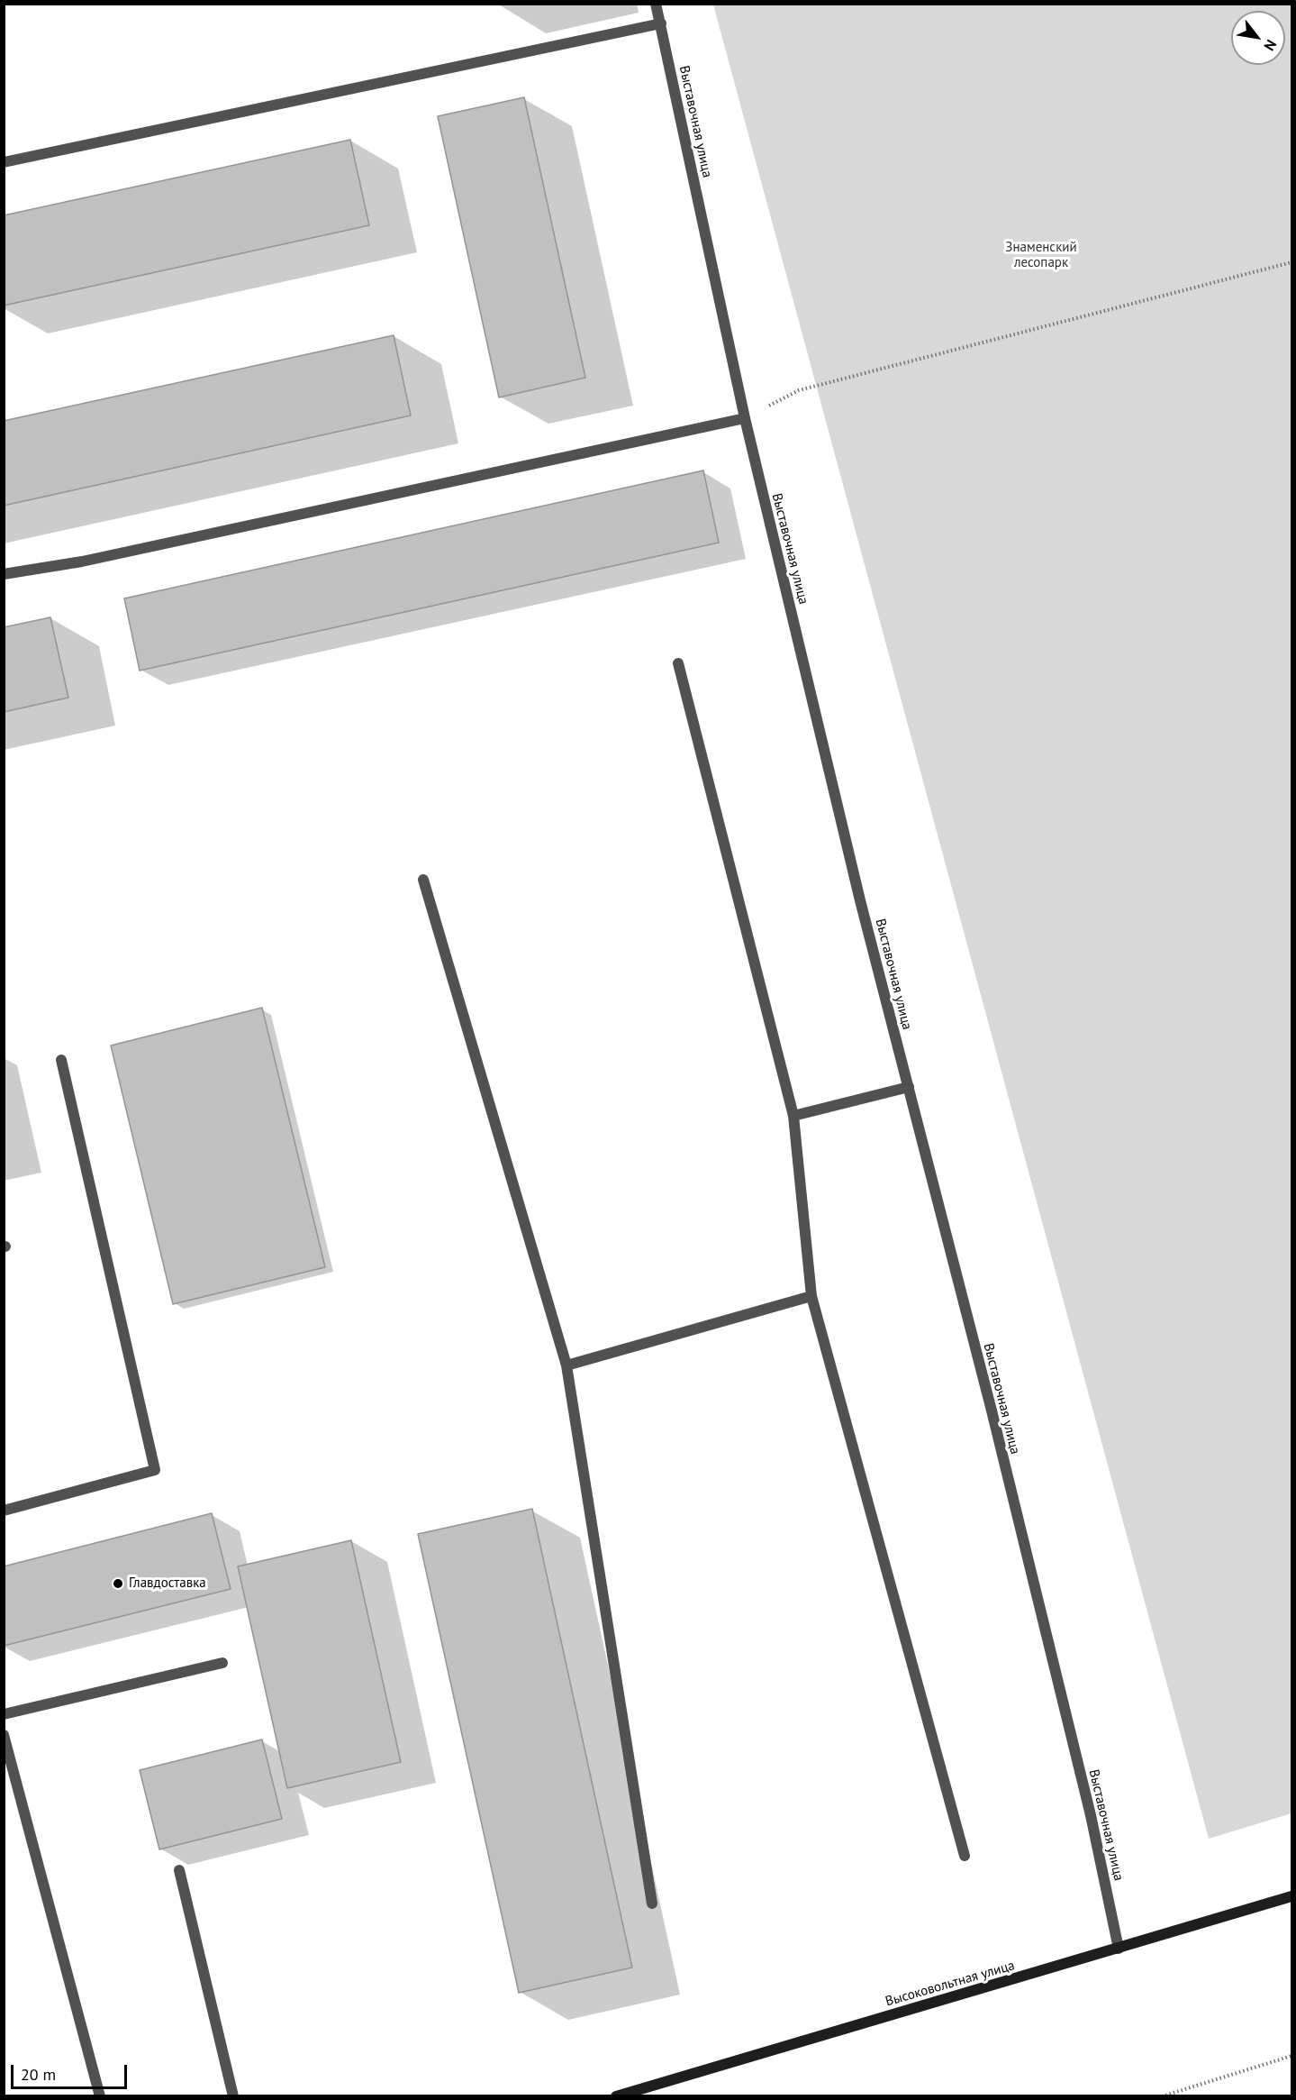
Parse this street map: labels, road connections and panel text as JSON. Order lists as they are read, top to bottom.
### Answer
{
  "streets": {
    "main road": ["Высоковольтная улица"],
    "street": ["Выставочная улица"]
  },
  "crossings": [
    ["Выставочная улица", "Высоковольтная улица"]
  ],
  "parks": ["Знаменский лесопарк"],
  "places": ["Главдоставка"],
  "scale_bar": "20 m",
  "north": "bottom right"
}
